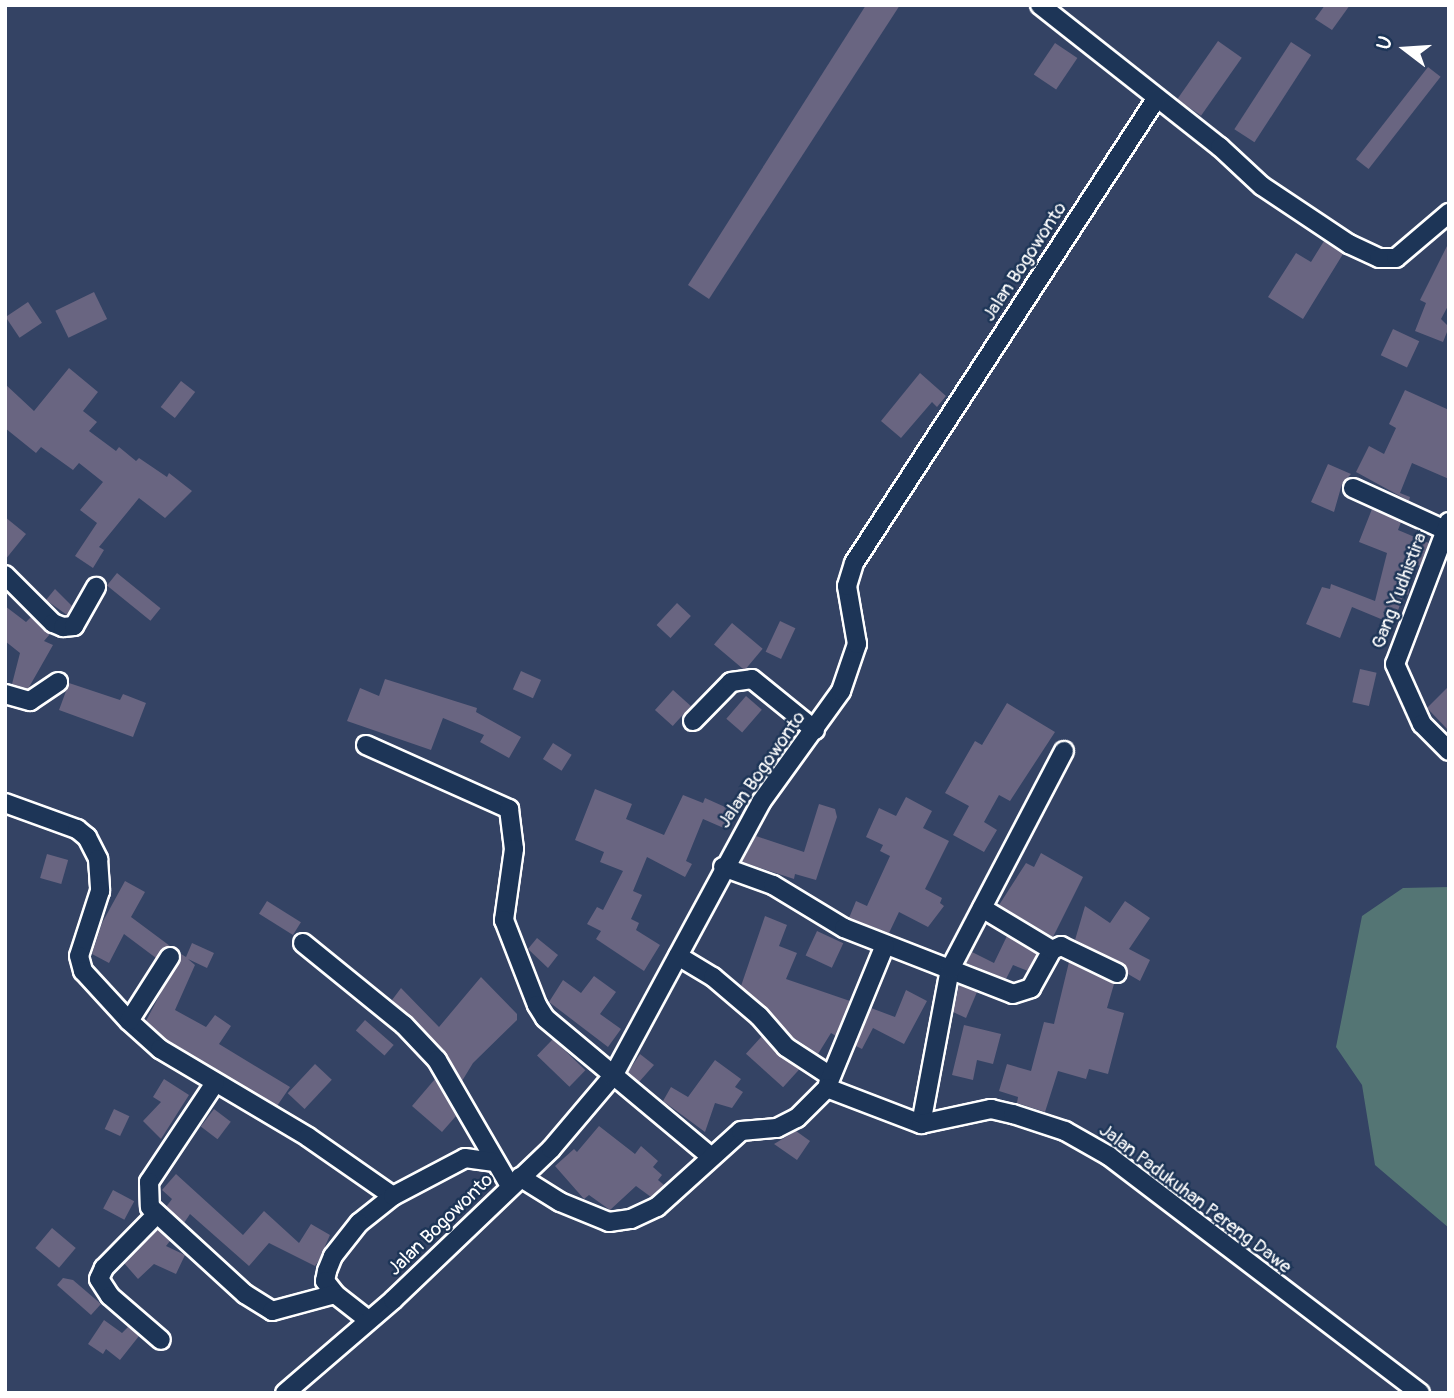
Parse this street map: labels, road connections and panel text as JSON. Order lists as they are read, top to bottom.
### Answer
{
  "streets": {
    "street": ["Jalan Bogowonto", "Gang Yudhistira", "Jalan Padukuhan Pereng Dawe"]
  },
  "north": "left"
}
